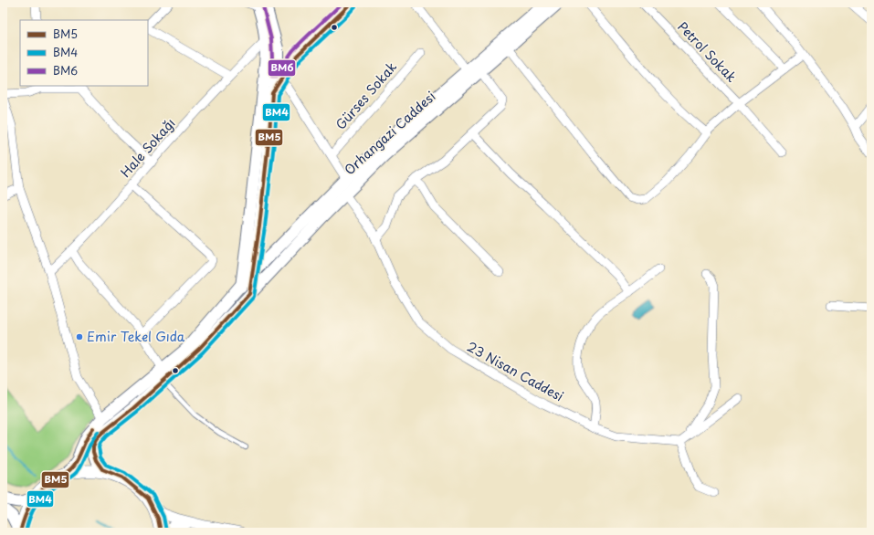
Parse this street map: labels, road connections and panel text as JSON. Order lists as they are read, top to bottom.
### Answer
{
  "streets": {
    "main road": ["Orhangazi Caddesi"],
    "street": [
      "Petrol Sokak",
      "Gürses Sokak",
      "Hale Sokağı",
      "23 Nisan Caddesi"
    ]
  },
  "crossings": [
    ["Orhangazi Caddesi", "23 Nisan Caddesi"]
  ],
  "places": ["Emir Tekel Gıda"],
  "lines": ["transit line BM5", "transit line BM6", "transit line BM4"],
  "legend": ["BM5", "BM4", "BM6"]
}
